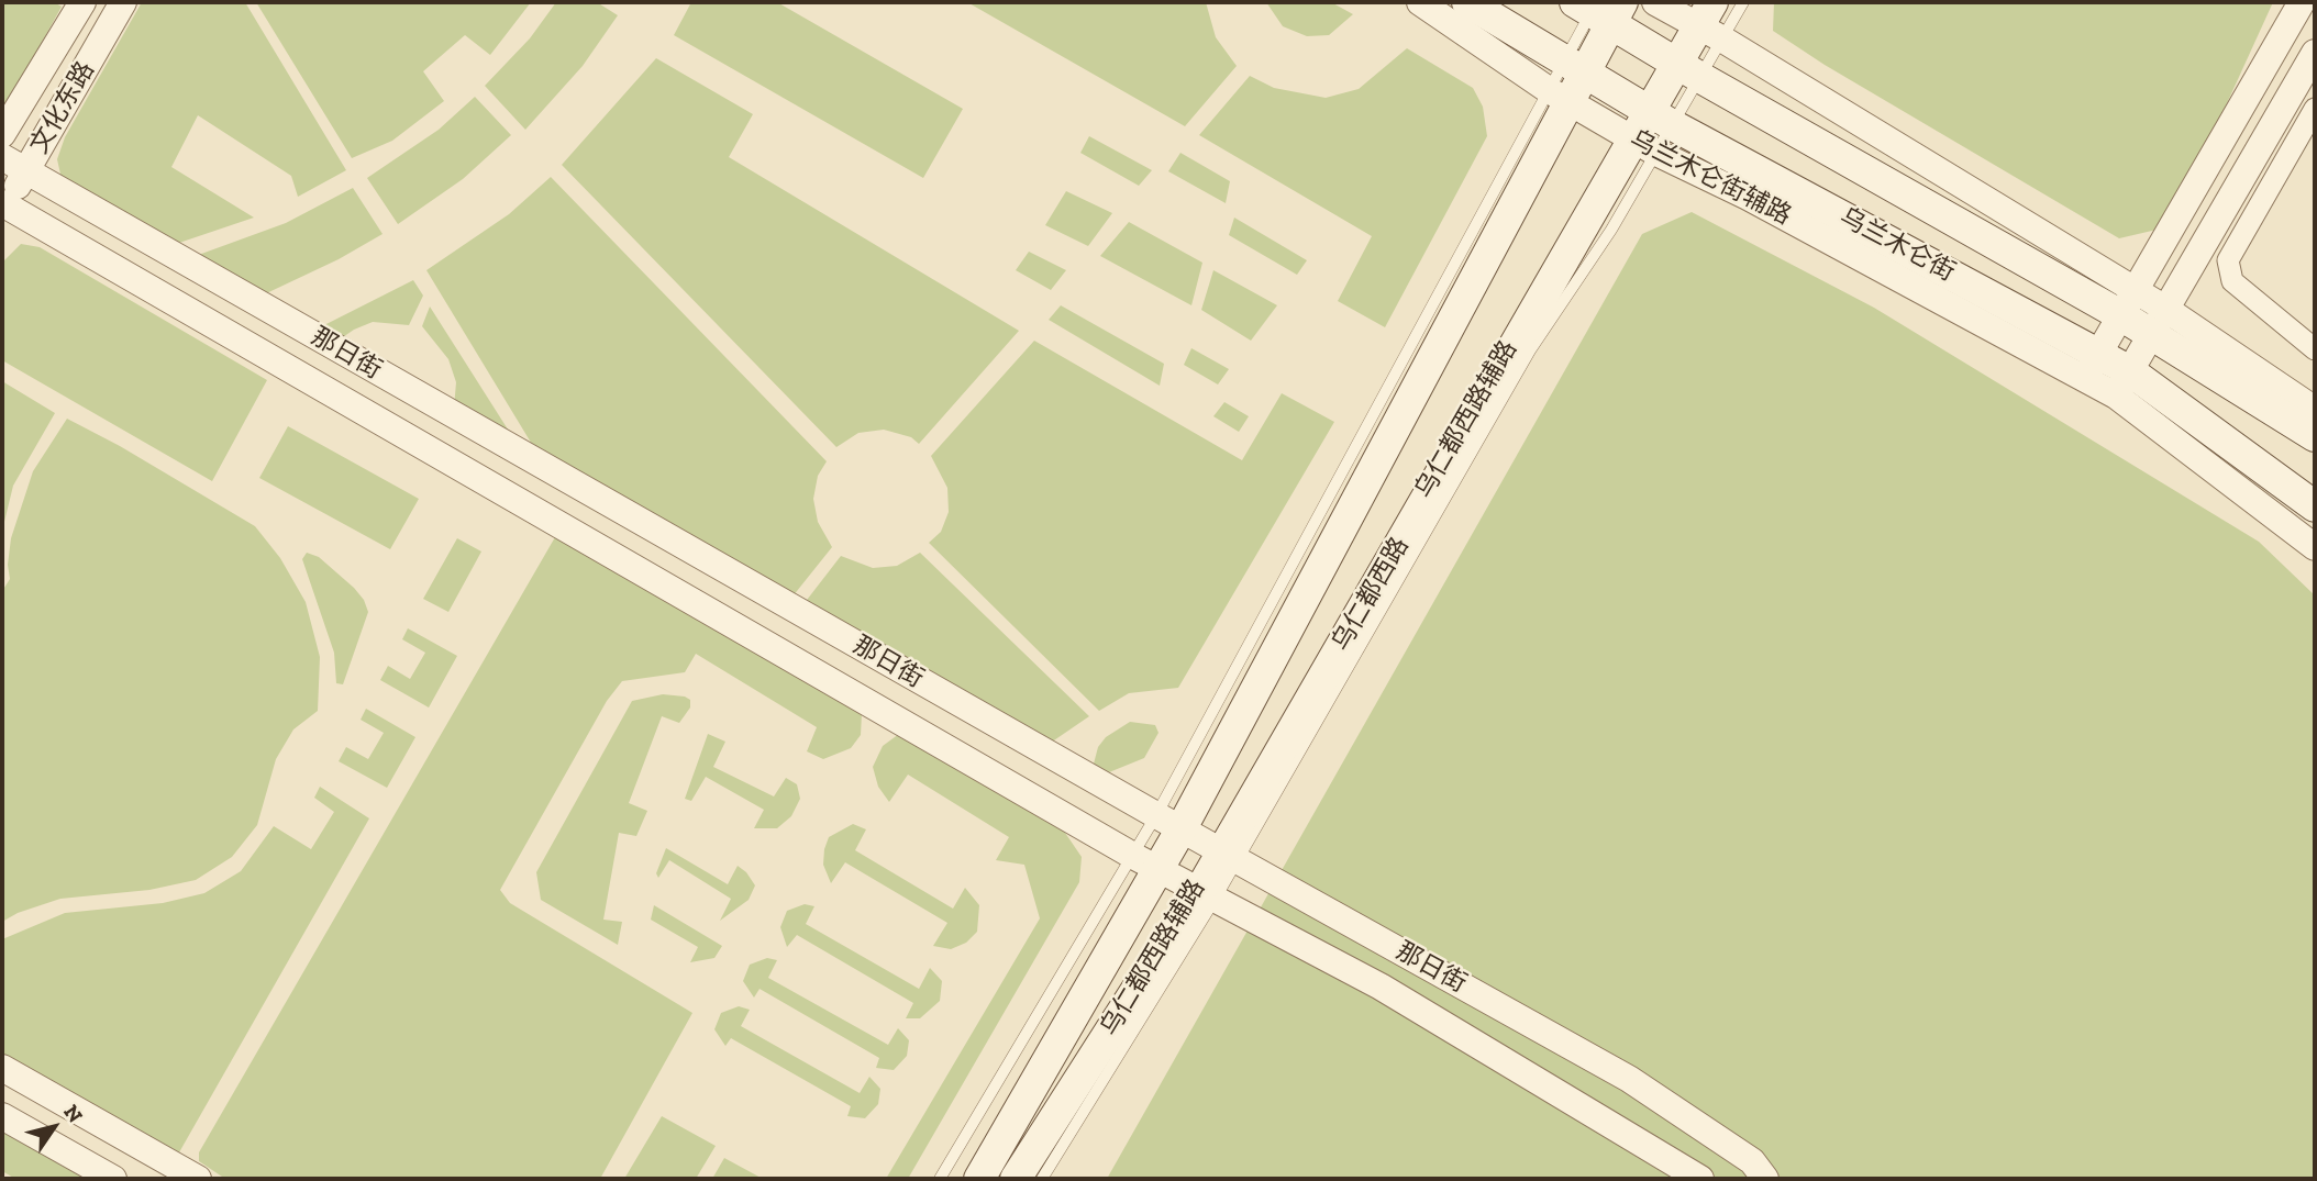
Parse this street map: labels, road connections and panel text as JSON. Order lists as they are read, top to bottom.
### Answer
{
  "streets": {
    "main road": ["乌兰木仑街", "乌仁都西路"],
    "street": ["文化东路", "乌兰木仑街辅路", "那日街"],
    "lane": ["乌仁都西路辅路"]
  },
  "crossings": [
    ["文化东路", "那日街"],
    ["乌兰木仑街辅路", "乌兰木仑街"],
    ["乌兰木仑街辅路", "乌仁都西路"],
    ["乌兰木仑街", "乌仁都西路"],
    ["那日街", "乌仁都西路辅路"],
    ["那日街", "乌仁都西路"],
    ["乌仁都西路辅路", "乌仁都西路"]
  ],
  "north": "top right"
}
